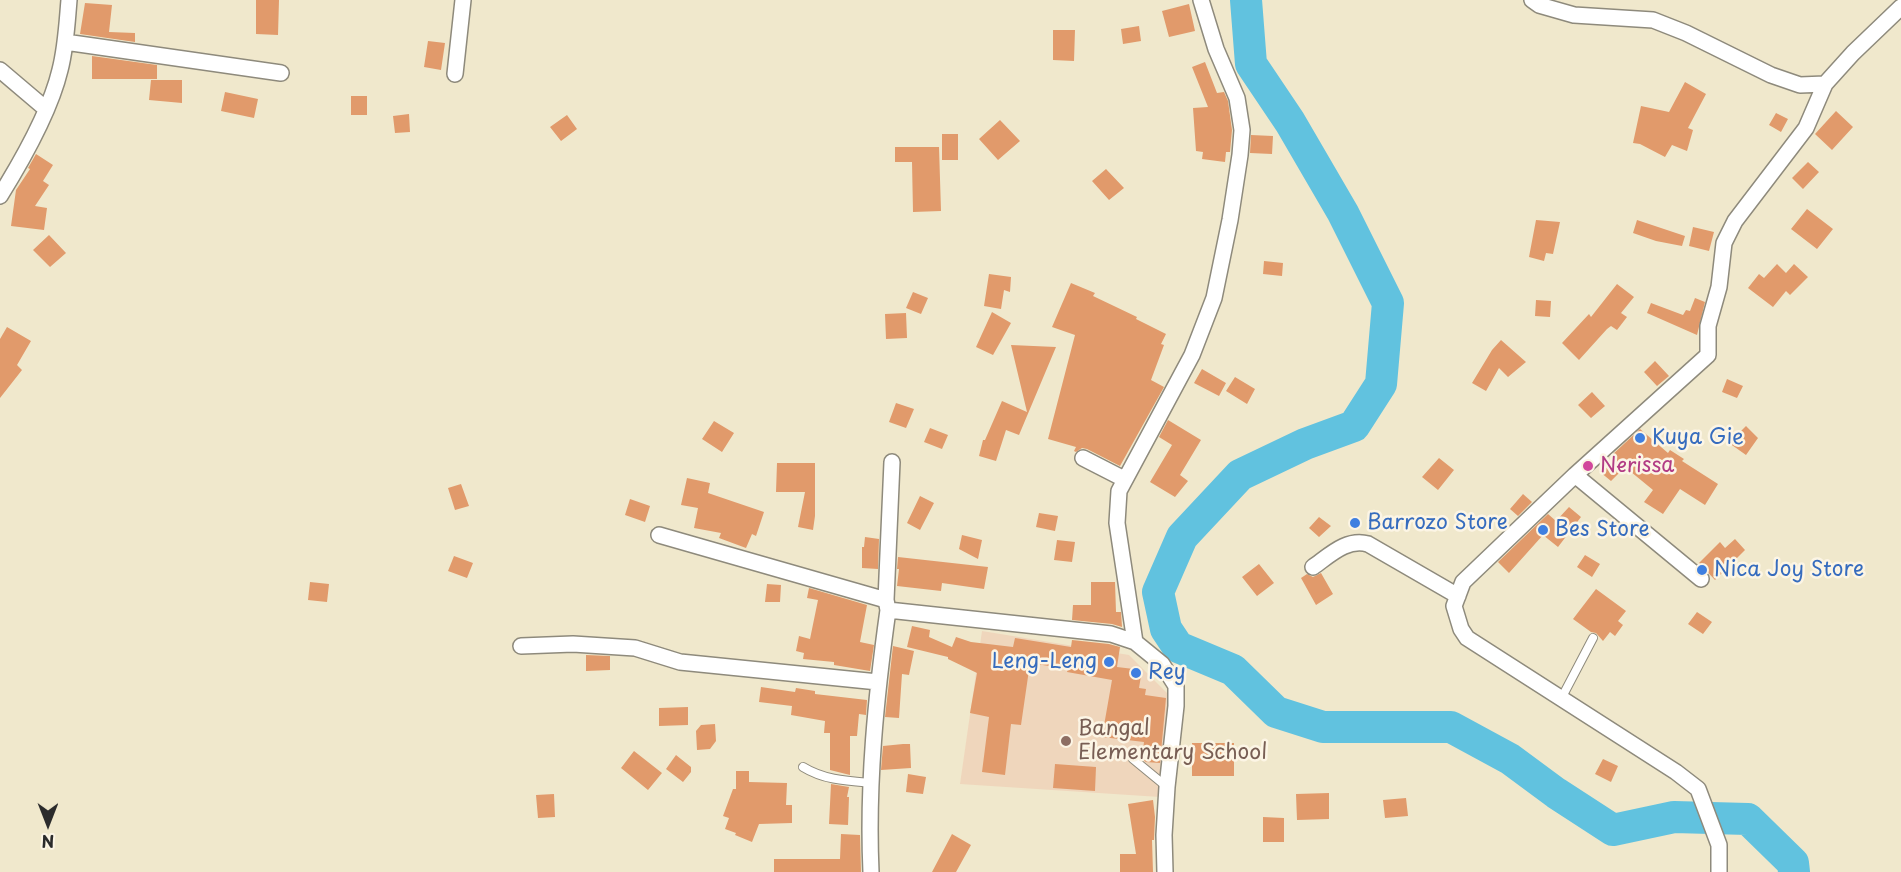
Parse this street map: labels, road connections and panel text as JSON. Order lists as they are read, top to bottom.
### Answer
{
  "places": [
    "Kuya Gie",
    "Nerissa",
    "Barrozo Store",
    "Bes Store",
    "Nica Joy Store",
    "Leng-Leng",
    "Rey",
    "Bangal Elementary School"
  ],
  "north": "bottom"
}
